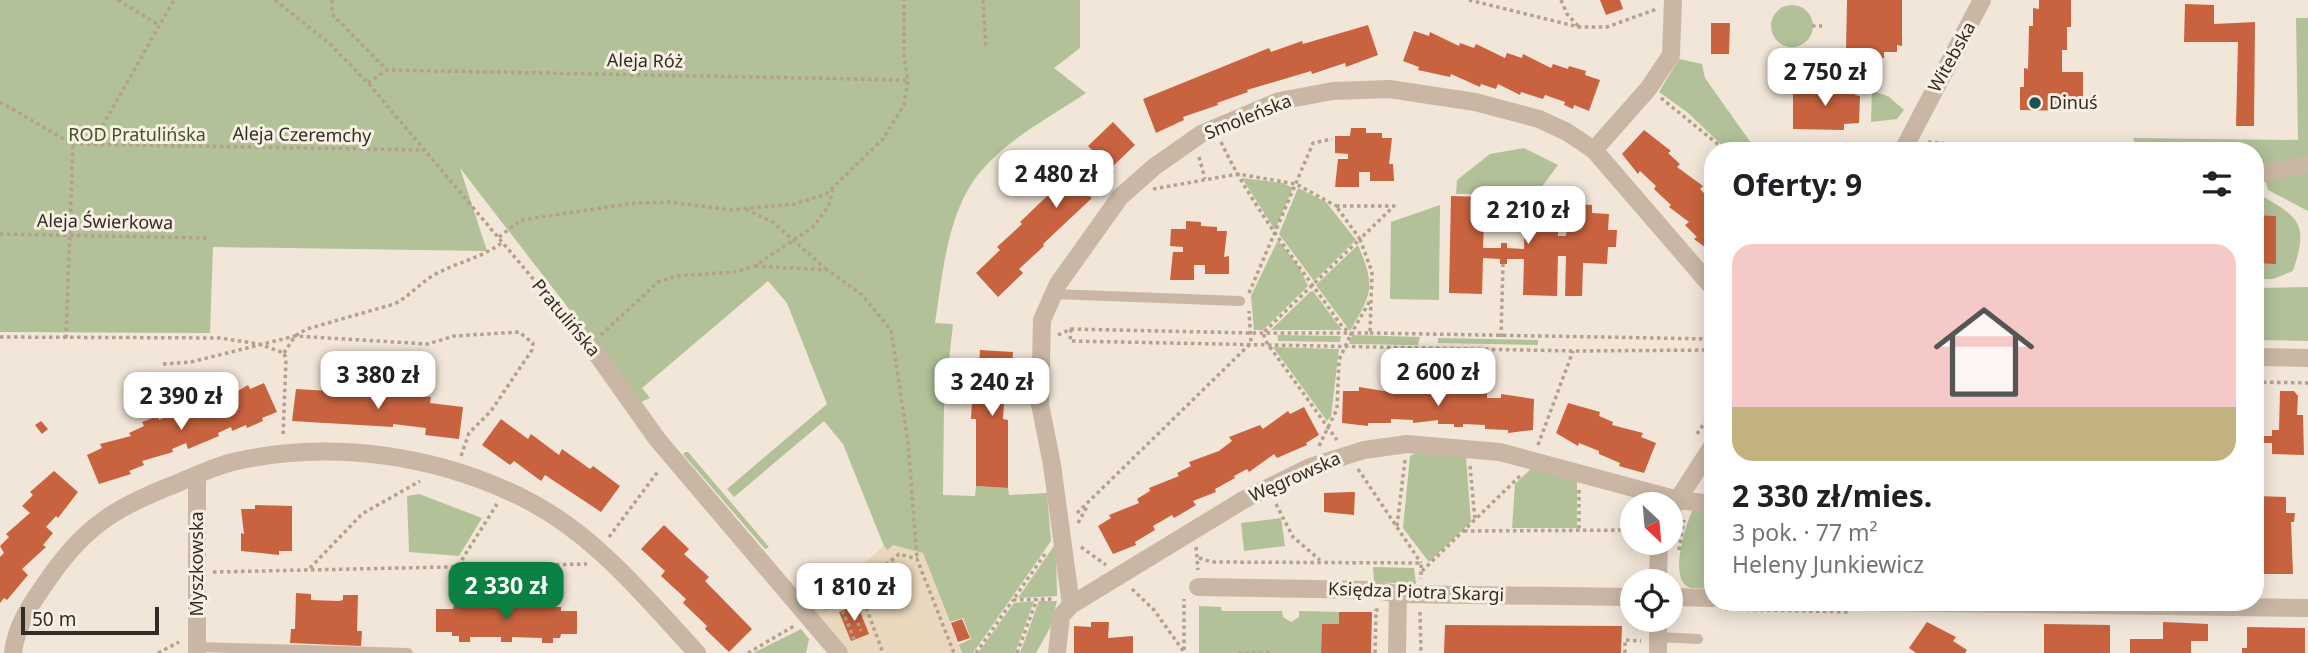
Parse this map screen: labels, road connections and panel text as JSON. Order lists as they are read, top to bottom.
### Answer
{
  "streets": {
    "street": [
      "Witebska",
      "Smoleńska",
      "Pratulińska",
      "Węgrowska",
      "Myszkowska",
      "Księdza Piotra Skargi"
    ],
    "path": ["Aleja Róż", "Aleja Czeremchy", "Aleja Świerkowa"]
  },
  "crossings": [
    ["Smoleńska", "Węgrowska"],
    ["Aleja Czeremchy", "Pratulińska"]
  ],
  "parks": ["ROD Pratulińska"],
  "places": ["Dinuś"],
  "scale_bar": "50 m",
  "north": "bottom right",
  "page": {
    "price": [
      "2 750 zł",
      "2 480 zł",
      "2 210 zł",
      "2 600 zł",
      "3 380 zł",
      "3 240 zł",
      "2 390 zł",
      "2 330 zł",
      "1 810 zł"
    ],
    "heading": "Oferty: 9",
    "list": [
      {
        "name": "2 330 zł/mies.",
        "note": "3 pok. · 77 m² · Heleny Junkiewicz"
      }
    ],
    "scale": "50 m"
  }
}
